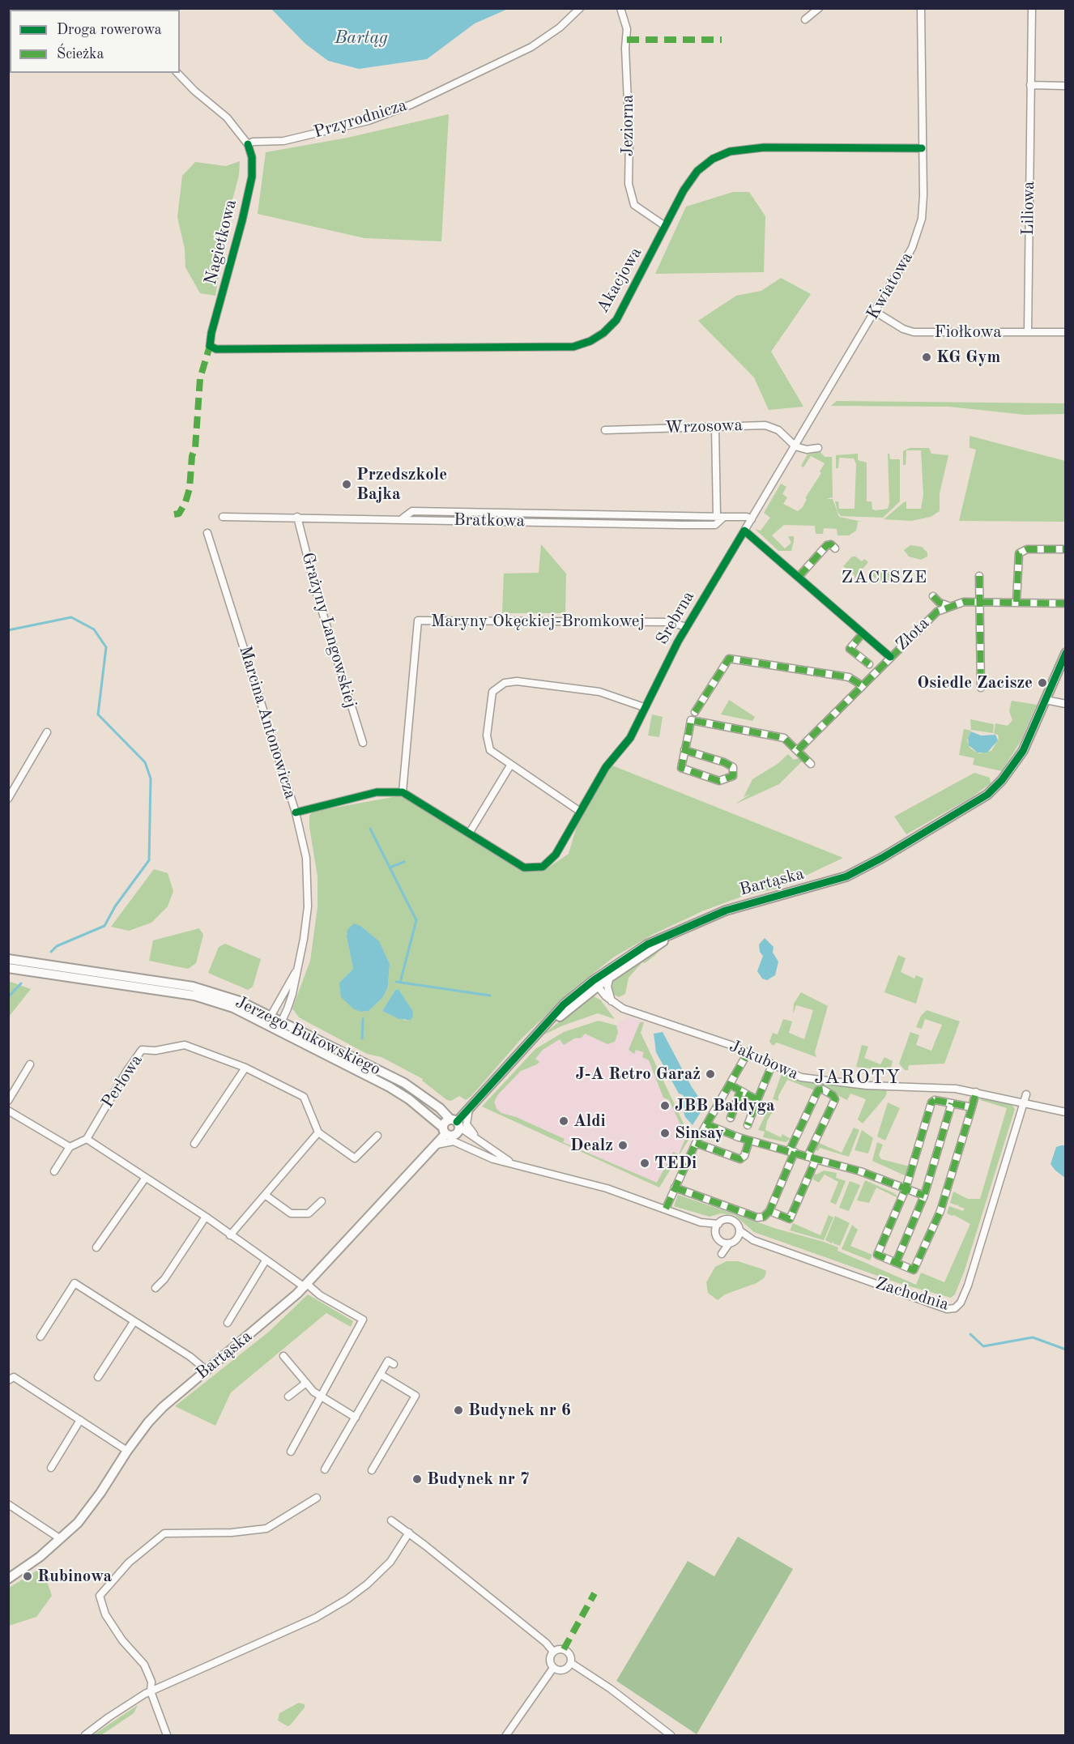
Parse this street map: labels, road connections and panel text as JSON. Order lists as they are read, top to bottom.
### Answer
{
  "streets": {
    "street": [
      "Przyrodnicza",
      "Jeziorna",
      "Liliowa",
      "Nagietkowa",
      "Akacjowa",
      "Kwiatowa",
      "Fiołkowa",
      "Wrzosowa",
      "Srebrna",
      "Maryny Okęckiej-Bromkowej",
      "Grażyny Langowskiej",
      "Złota",
      "Marcina Antonowicza",
      "Bartąska",
      "Jerzego Bukowskiego",
      "Jakubowa",
      "Perłowa",
      "Zachodnia"
    ]
  },
  "crossings": [
    ["Przyrodnicza", "Nagietkowa"],
    ["Jeziorna", "Akacjowa"],
    ["Liliowa", "Fiołkowa"],
    ["Nagietkowa", "Akacjowa"],
    ["Akacjowa", "Kwiatowa"],
    ["Kwiatowa", "Fiołkowa"],
    ["Kwiatowa", "Wrzosowa"],
    ["Kwiatowa", "Srebrna"],
    ["Srebrna", "Maryny Okęckiej-Bromkowej"],
    ["Marcina Antonowicza", "Jerzego Bukowskiego"],
    ["Bartąska", "Jerzego Bukowskiego"],
    ["Bartąska", "Jakubowa"],
    ["Jakubowa", "Zachodnia"]
  ],
  "districts": ["ZACISZE", "JAROTY"],
  "water": ["Bartąg"],
  "places": [
    "KG Gym",
    "Przedszkole Bajka",
    "Osiedle Zacisze",
    "J-A Retro Garaż",
    "JBB Bałdyga",
    "Aldi",
    "Sinsay",
    "Dealz",
    "TEDi",
    "Budynek nr 6",
    "Budynek nr 7",
    "Rubinowa"
  ],
  "legend": ["Droga rowerowa", "Ścieżka"]
}
